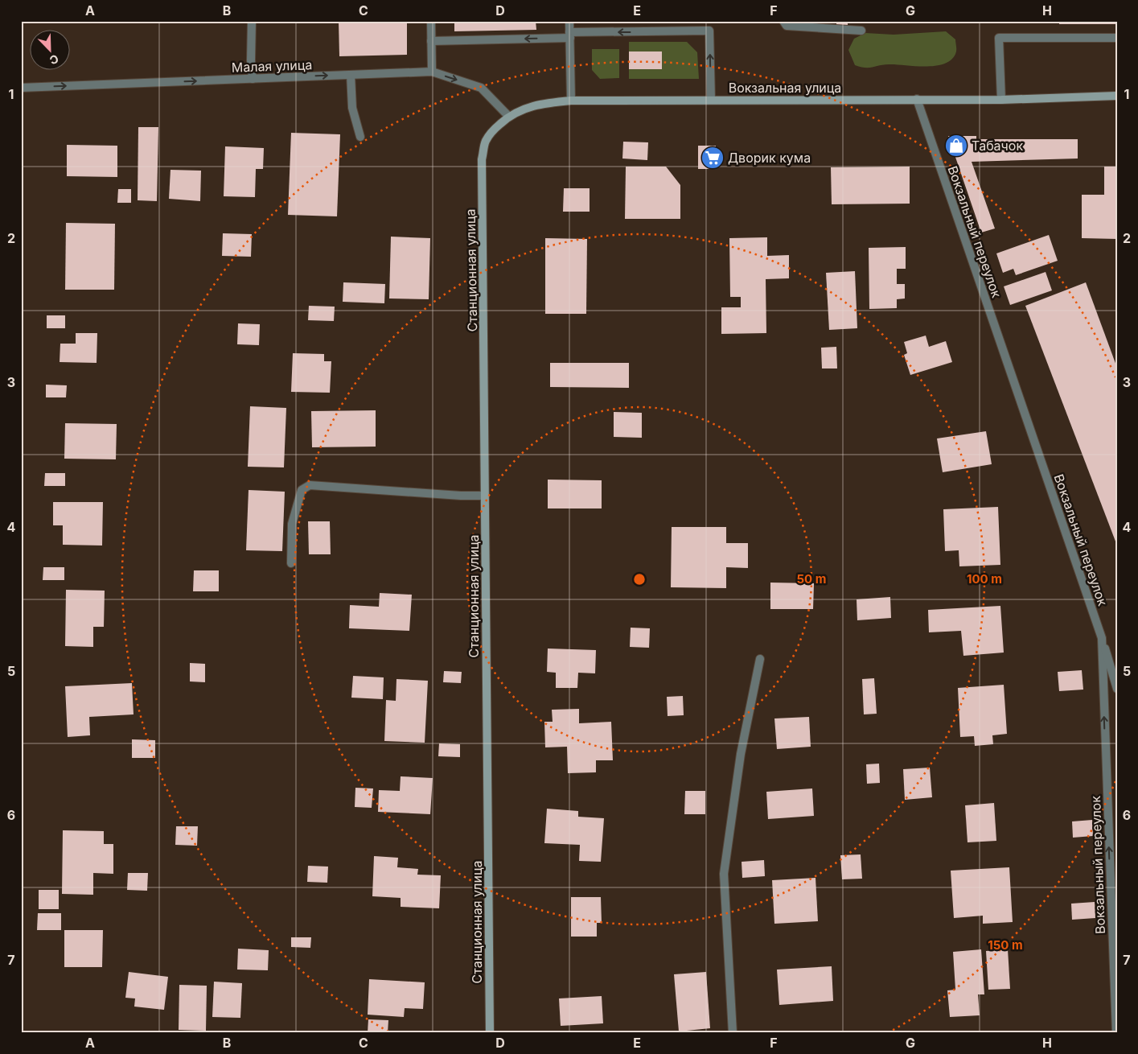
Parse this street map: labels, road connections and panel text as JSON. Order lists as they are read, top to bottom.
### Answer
{
  "streets": {
    "main road": ["Вокзальная улица", "Станционная улица"],
    "street": ["Малая улица", "Вокзальный переулок"]
  },
  "crossings": [
    ["Малая улица", "Вокзальная улица"],
    ["Вокзальная улица", "Вокзальный переулок"],
    ["Вокзальная улица", "Станционная улица"]
  ],
  "one_way": ["Малая улица", "Вокзальный переулок"],
  "places": {
    "shop": ["Табачок"],
    "supermarket": ["Дворик кума"]
  },
  "north": "bottom right",
  "grid": {
    "columns": [
      "A",
      "B",
      "C",
      "D",
      "E",
      "F",
      "G",
      "H"
    ],
    "rows": [
      "1",
      "2",
      "3",
      "4",
      "5",
      "6",
      "7"
    ]
  },
  "rings": ["50 m", "100 m", "150 m"]
}
